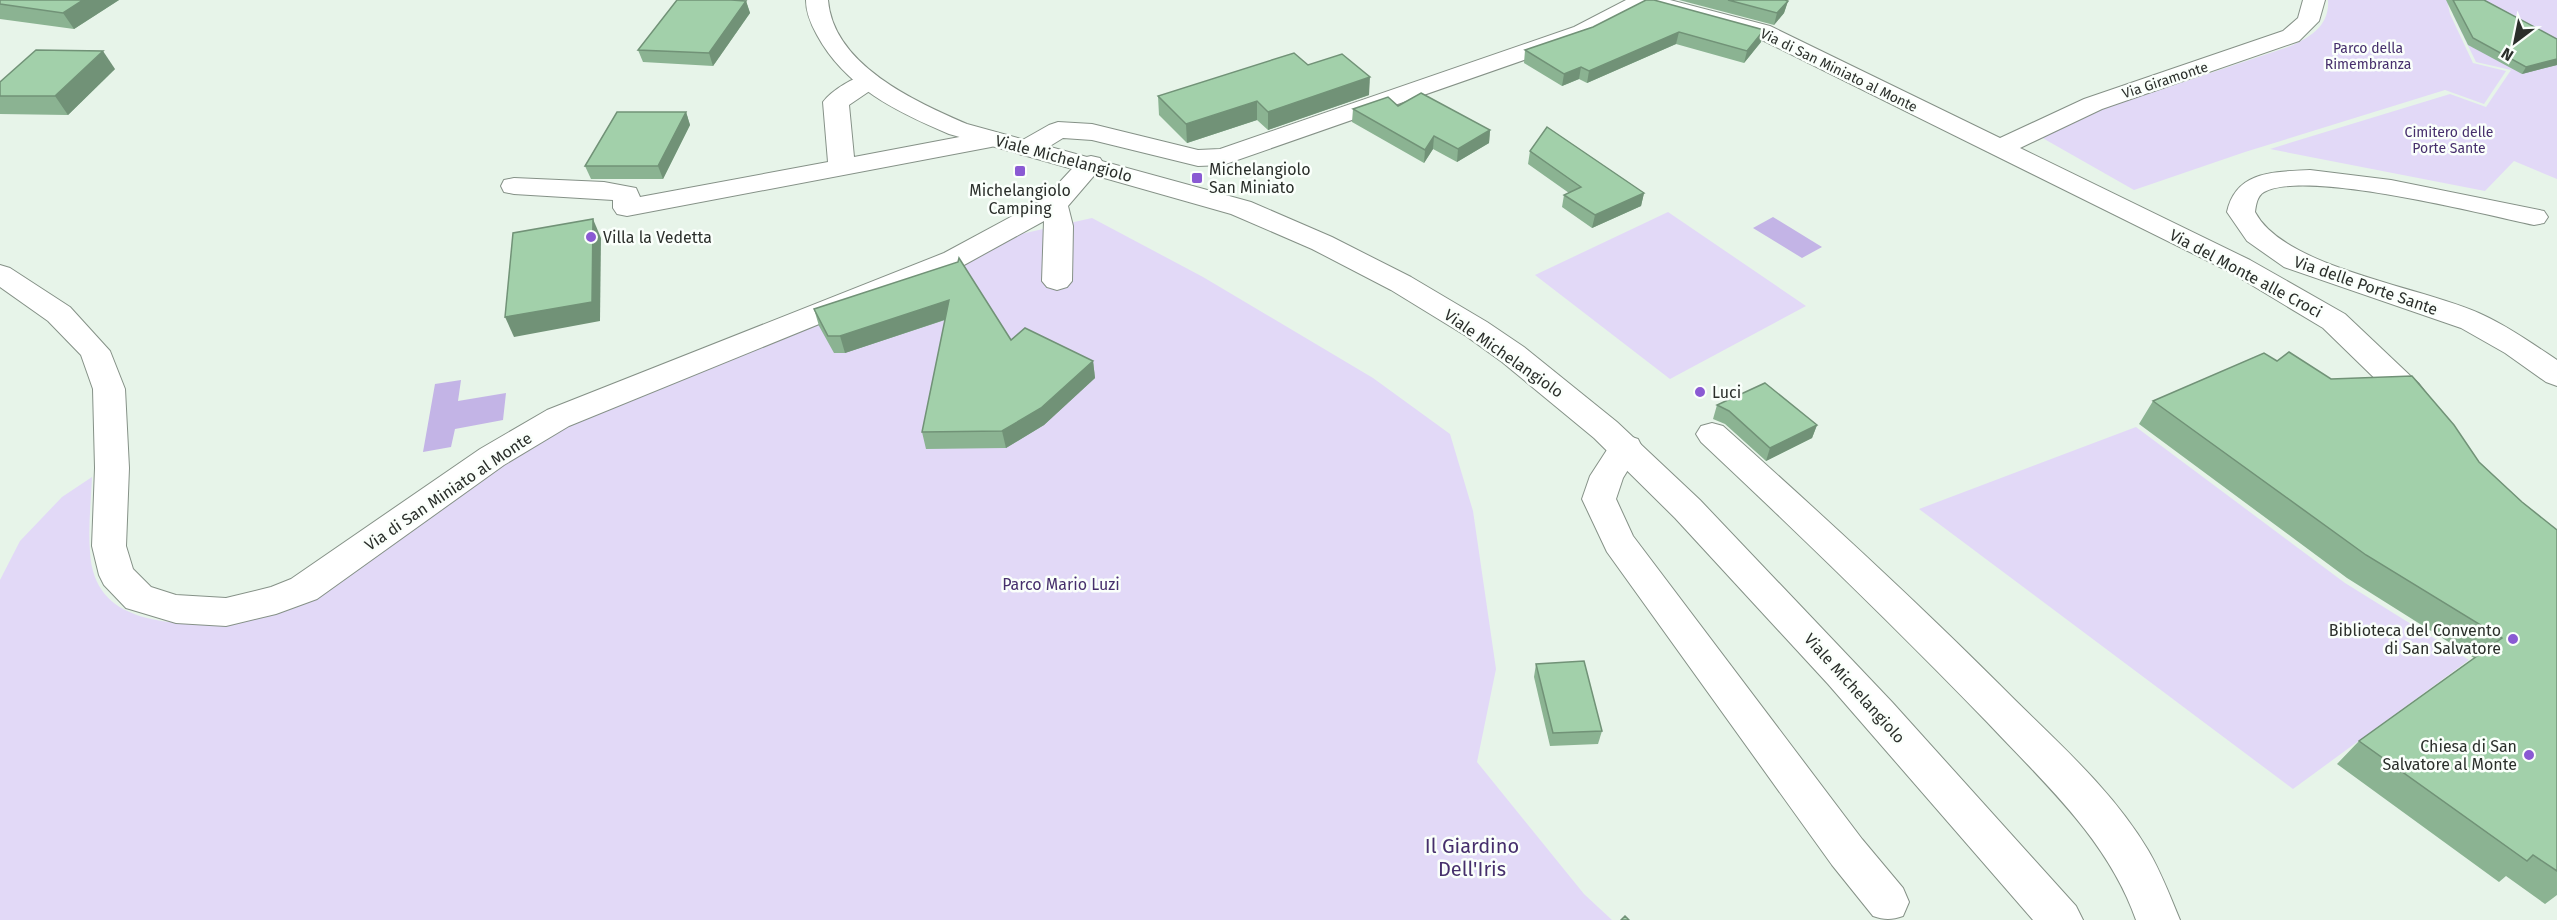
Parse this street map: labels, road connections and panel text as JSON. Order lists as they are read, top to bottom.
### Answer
{
  "streets": {
    "street": [
      "Via di San Miniato al Monte",
      "Via Giramonte",
      "Viale Michelangiolo",
      "Via del Monte alle Croci",
      "Via delle Porte Sante"
    ]
  },
  "crossings": [
    ["Via di San Miniato al Monte", "Via Giramonte"],
    ["Via di San Miniato al Monte", "Viale Michelangiolo"],
    ["Via di San Miniato al Monte", "Via del Monte alle Croci"],
    ["Via Giramonte", "Via del Monte alle Croci"]
  ],
  "parks": [
    "Parco della Rimembranza",
    "Cimitero delle Porte Sante",
    "Parco Mario Luzi",
    "Il Giardino Dell'Iris"
  ],
  "places": {
    "transit": ["Michelangiolo Camping", "Michelangiolo San Miniato"],
    "other": [
      "Villa la Vedetta",
      "Luci",
      "Biblioteca del Convento di San Salvatore",
      "Chiesa di San Salvatore al Monte"
    ]
  },
  "north": "bottom left"
}
